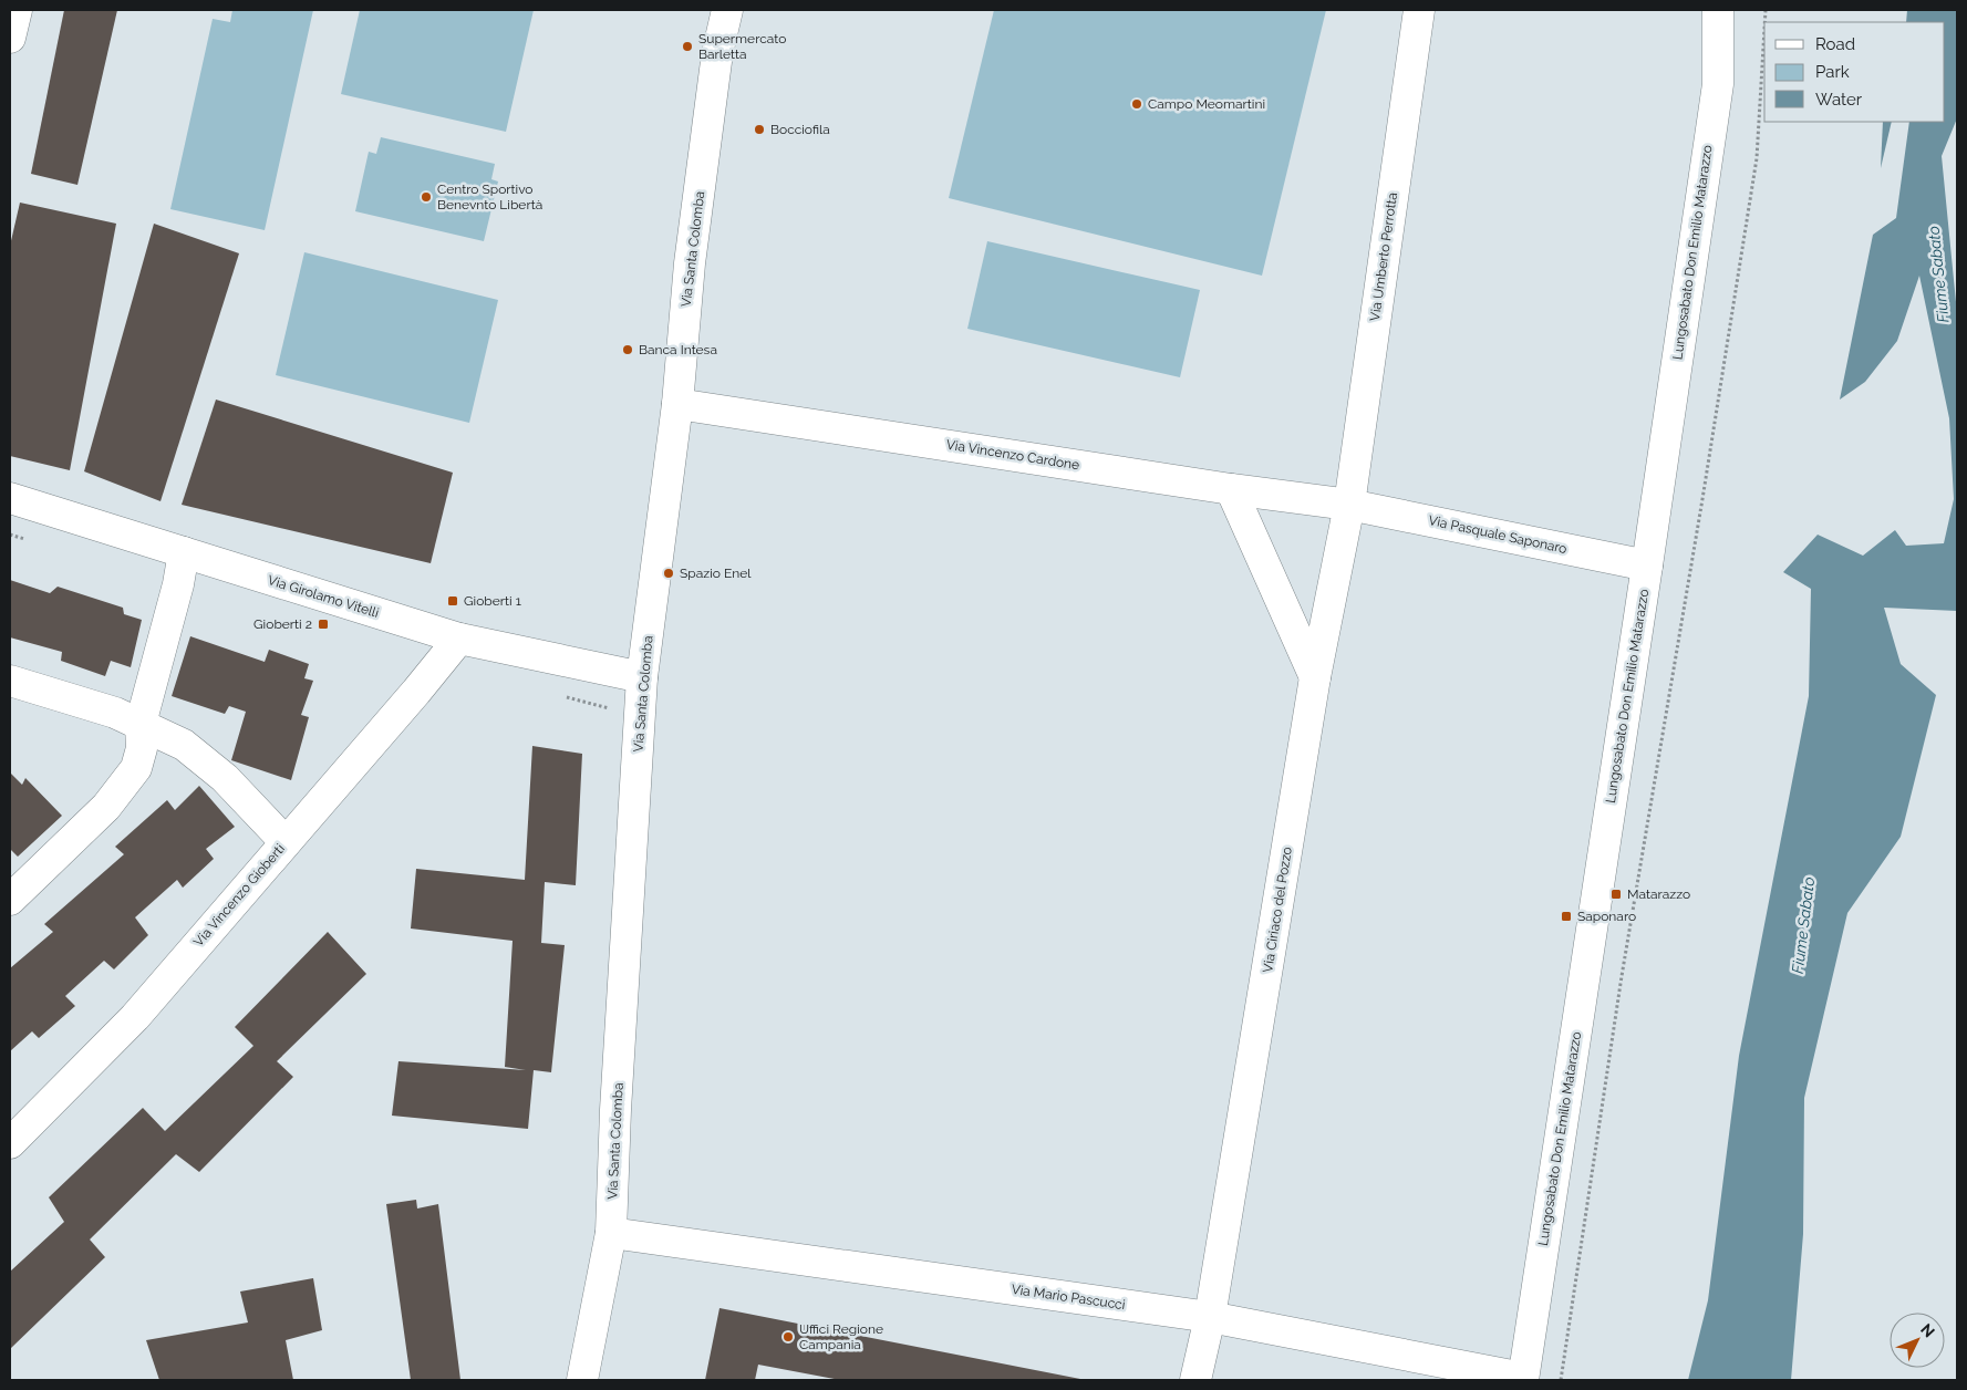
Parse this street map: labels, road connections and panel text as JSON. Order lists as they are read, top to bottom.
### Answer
{
  "streets": {
    "street": [
      "Via Santa Colomba",
      "Lungosabato Don Emilio Matarazzo",
      "Via Umberto Perrotta",
      "Via Vincenzo Cardone",
      "Via Pasquale Saponaro",
      "Via Girolamo Vitelli",
      "Via Vincenzo Gioberti",
      "Via Ciriaco del Pozzo",
      "Via Mario Pascucci"
    ]
  },
  "crossings": [
    ["Via Santa Colomba", "Via Vincenzo Cardone"],
    ["Via Santa Colomba", "Via Girolamo Vitelli"],
    ["Via Santa Colomba", "Via Mario Pascucci"],
    ["Lungosabato Don Emilio Matarazzo", "Via Pasquale Saponaro"],
    ["Lungosabato Don Emilio Matarazzo", "Via Mario Pascucci"],
    ["Via Umberto Perrotta", "Via Vincenzo Cardone"],
    ["Via Umberto Perrotta", "Via Pasquale Saponaro"],
    ["Via Umberto Perrotta", "Via Ciriaco del Pozzo"],
    ["Via Vincenzo Cardone", "Via Pasquale Saponaro"],
    ["Via Vincenzo Cardone", "Via Ciriaco del Pozzo"],
    ["Via Pasquale Saponaro", "Via Ciriaco del Pozzo"],
    ["Via Girolamo Vitelli", "Via Vincenzo Gioberti"],
    ["Via Ciriaco del Pozzo", "Via Mario Pascucci"]
  ],
  "water": ["Fiume Sabato"],
  "places": {
    "other": [
      "Supermercato Barletta",
      "Campo Meomartini",
      "Bocciofila",
      "Centro Sportivo Benevnto Libertà",
      "Banca Intesa",
      "Spazio Enel",
      "Uffici Regione Campania"
    ],
    "transit": [
      "Gioberti 1",
      "Gioberti 2",
      "Matarazzo",
      "Saponaro"
    ]
  },
  "legend": ["Road", "Park", "Water"],
  "north": "top right"
}
